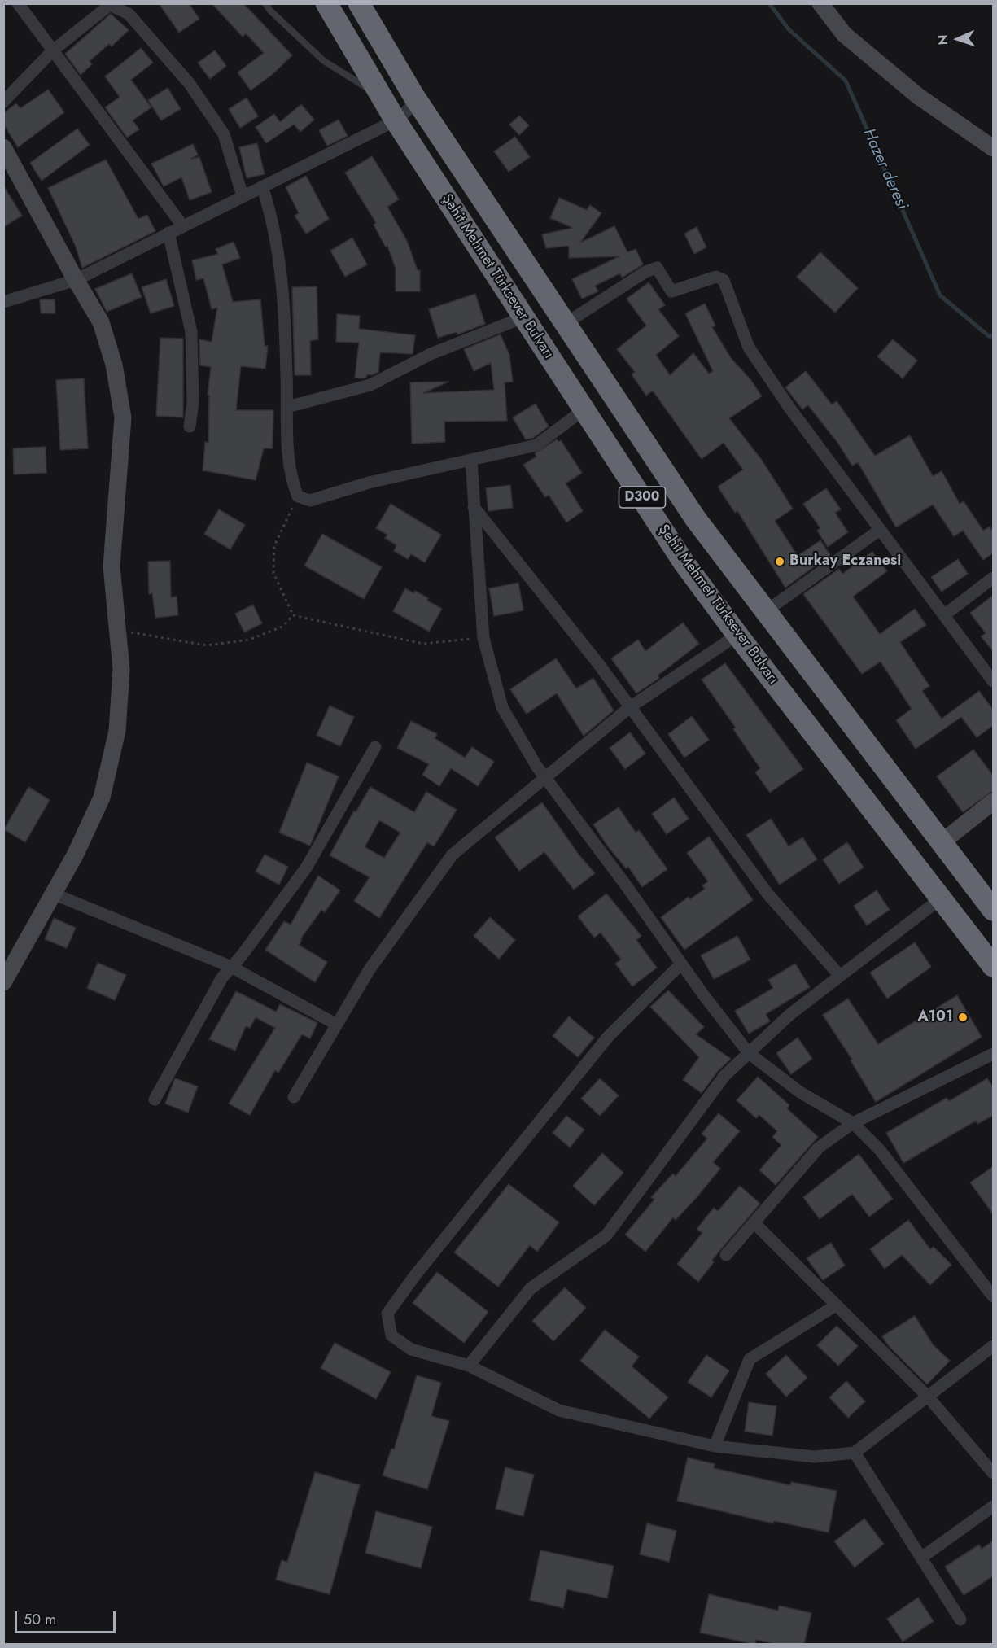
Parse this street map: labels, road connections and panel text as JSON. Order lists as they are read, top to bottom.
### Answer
{
  "streets": {
    "highway": ["Şehit Mehmet Türksever Bulvarı", "D300"]
  },
  "water": ["Hazer deresi"],
  "places": ["Burkay Eczanesi", "A101"],
  "scale_bar": "50 m",
  "north": "left"
}
